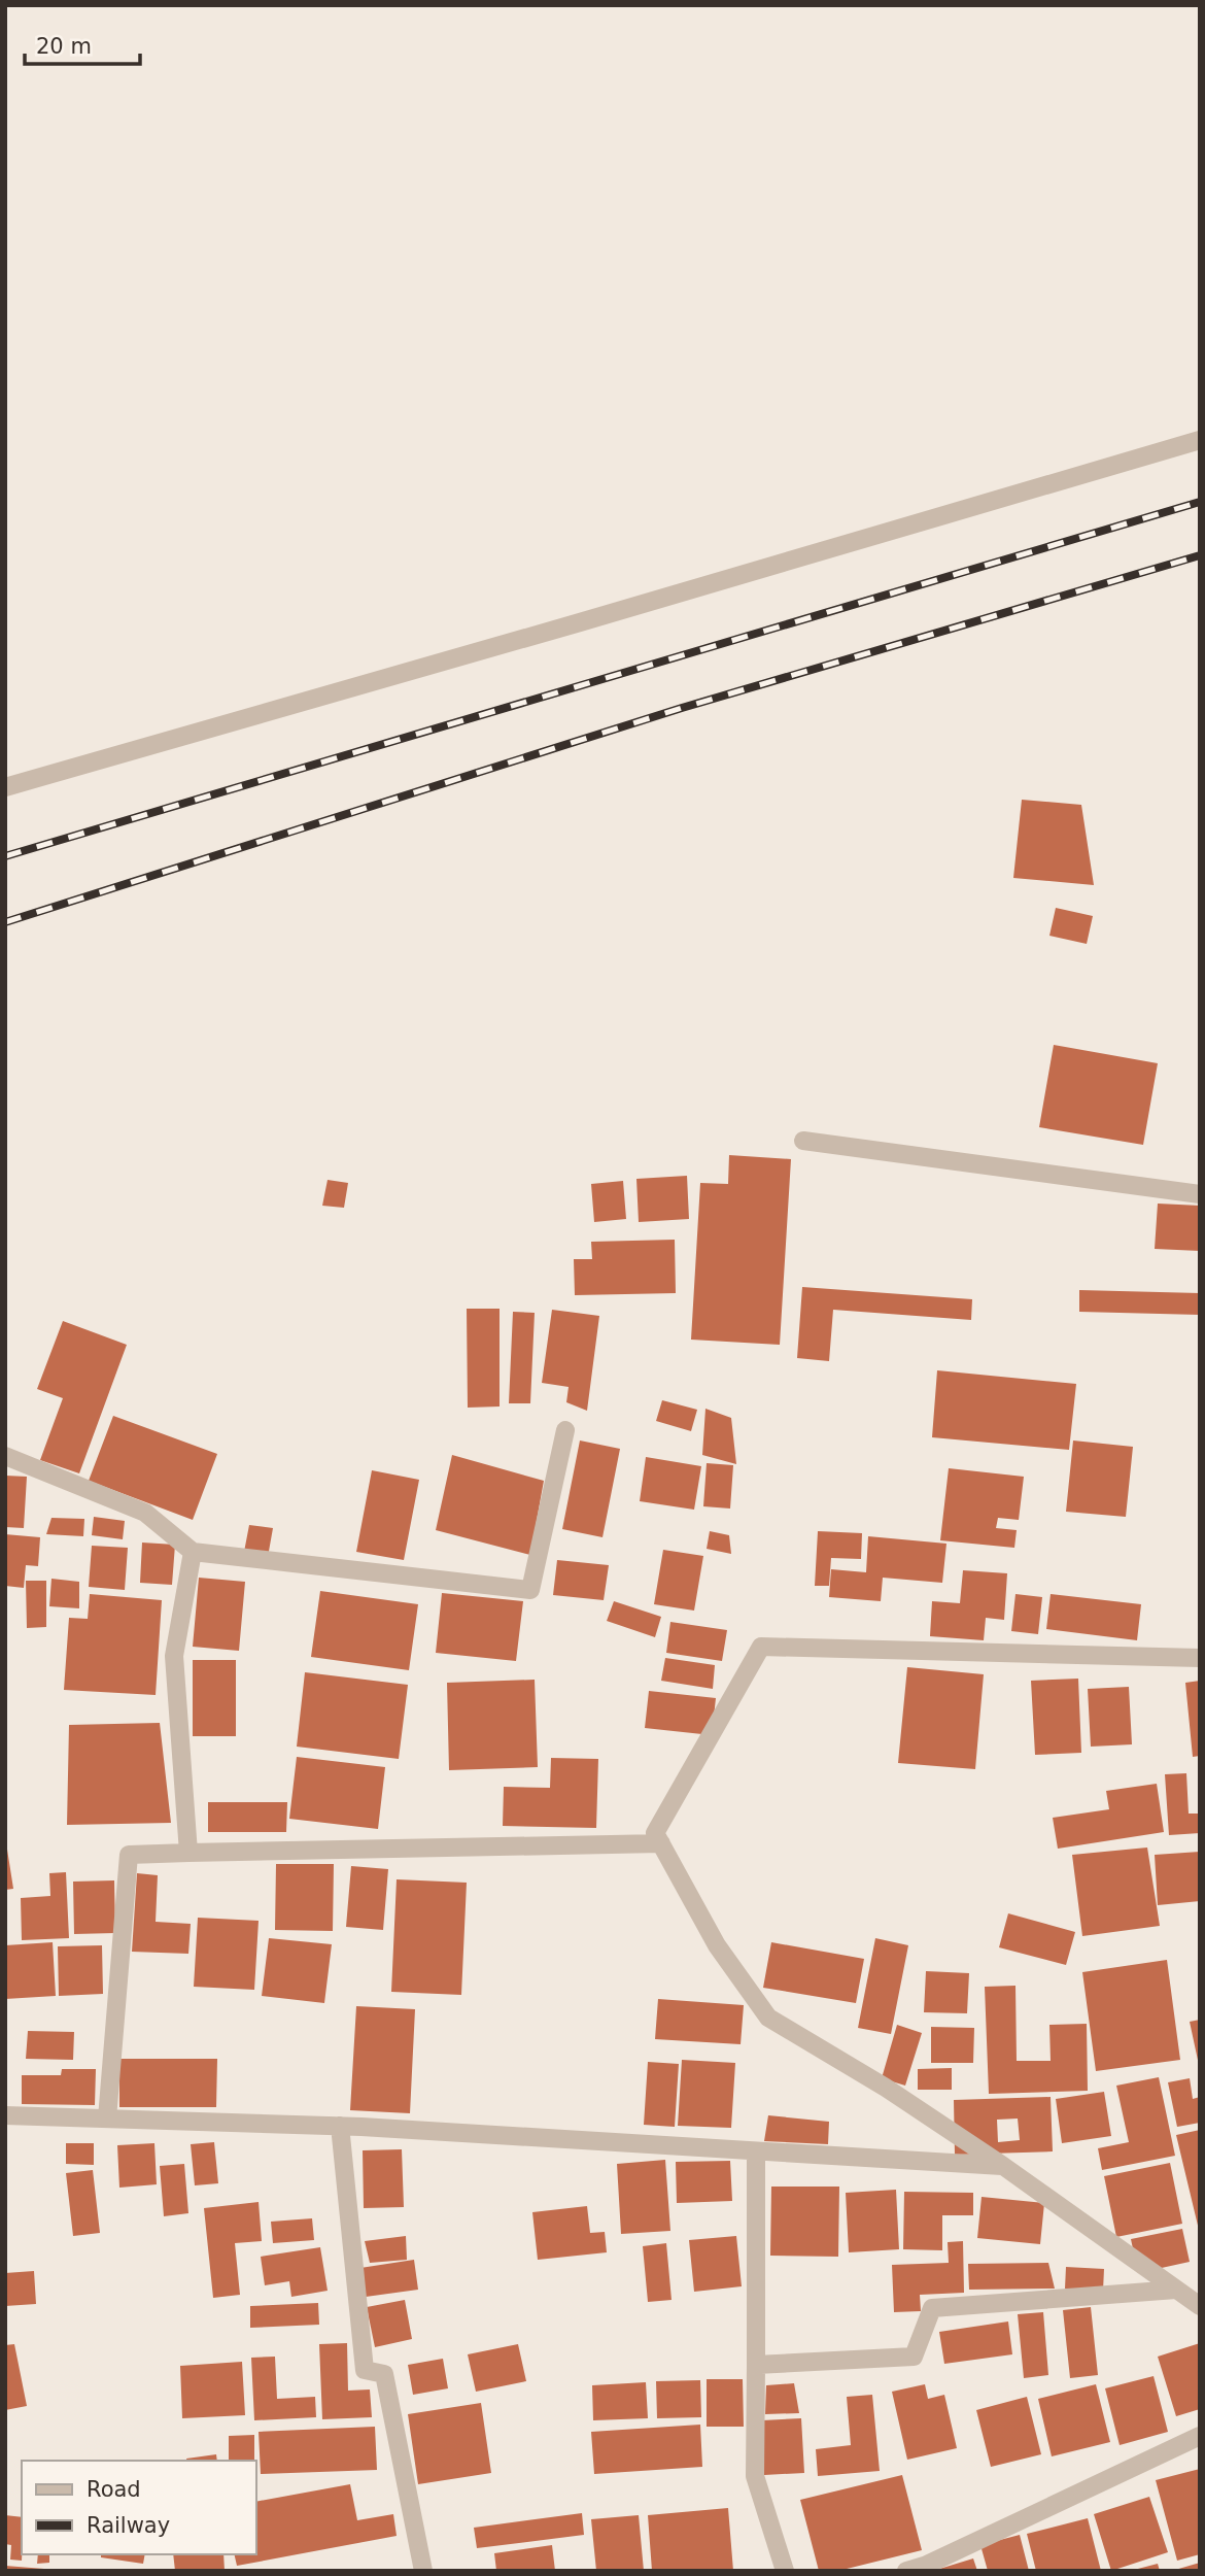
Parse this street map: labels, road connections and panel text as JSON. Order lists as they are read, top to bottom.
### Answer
{
  "legend": ["Road", "Railway"],
  "scale_bar": "20 m"
}
